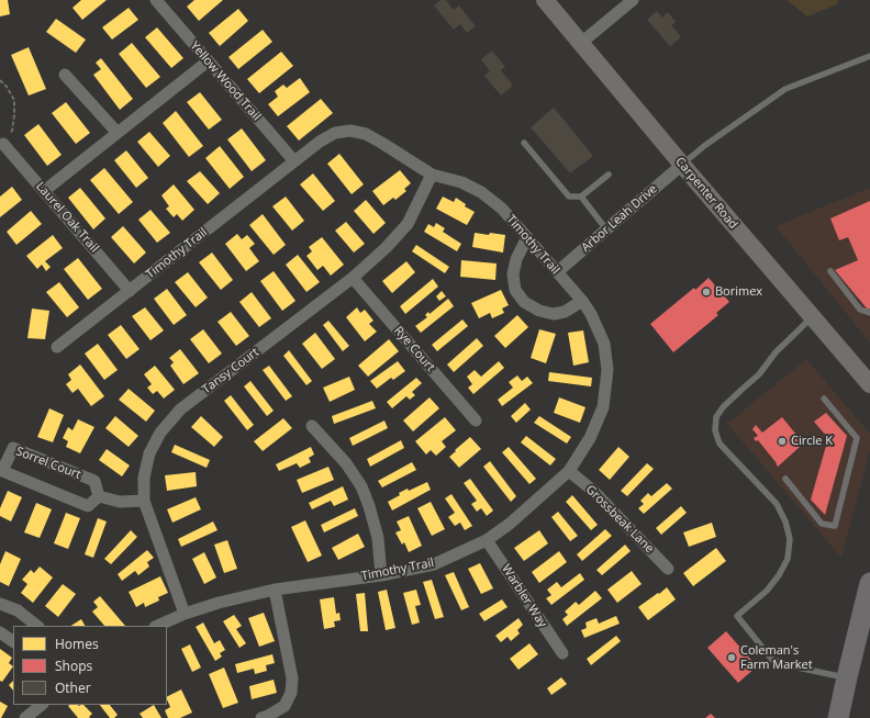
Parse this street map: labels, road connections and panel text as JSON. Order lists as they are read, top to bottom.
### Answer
{
  "streets": {
    "main road": ["Carpenter Road"],
    "street": [
      "Yellow Wood Trail",
      "Laurel Oak Trail",
      "Arbor Leah Drive",
      "Timothy Trail",
      "Rye Court",
      "Tansy Court",
      "Sorrel Court",
      "Grossbeak Lane",
      "Warbler Way"
    ]
  },
  "crossings": [
    ["Yellow Wood Trail", "Timothy Trail"],
    ["Carpenter Road", "Arbor Leah Drive"],
    ["Laurel Oak Trail", "Timothy Trail"],
    ["Arbor Leah Drive", "Timothy Trail"],
    ["Timothy Trail", "Tansy Court"],
    ["Timothy Trail", "Grossbeak Lane"],
    ["Timothy Trail", "Warbler Way"],
    ["Rye Court", "Tansy Court"]
  ],
  "places": ["Borimex", "Circle K", "Coleman's Farm Market"],
  "legend": ["Homes", "Shops", "Other"]
}
